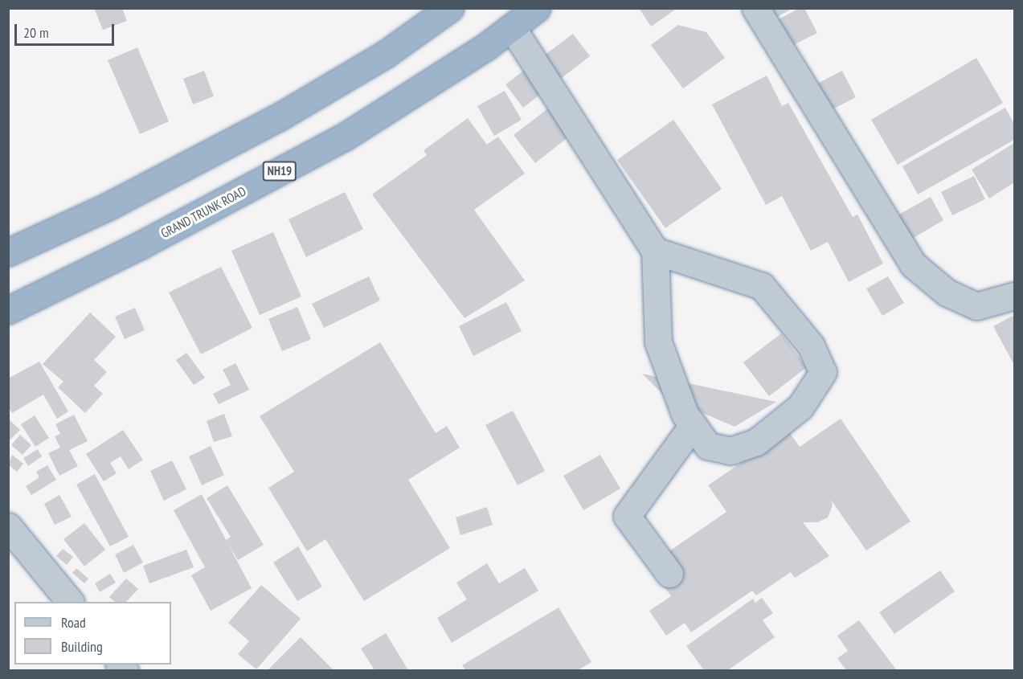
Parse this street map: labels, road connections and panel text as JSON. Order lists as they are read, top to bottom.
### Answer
{
  "streets": {
    "highway": ["NH19", "GRAND TRUNK ROAD"]
  },
  "legend": ["Road", "Building"],
  "scale_bar": "20 m"
}
